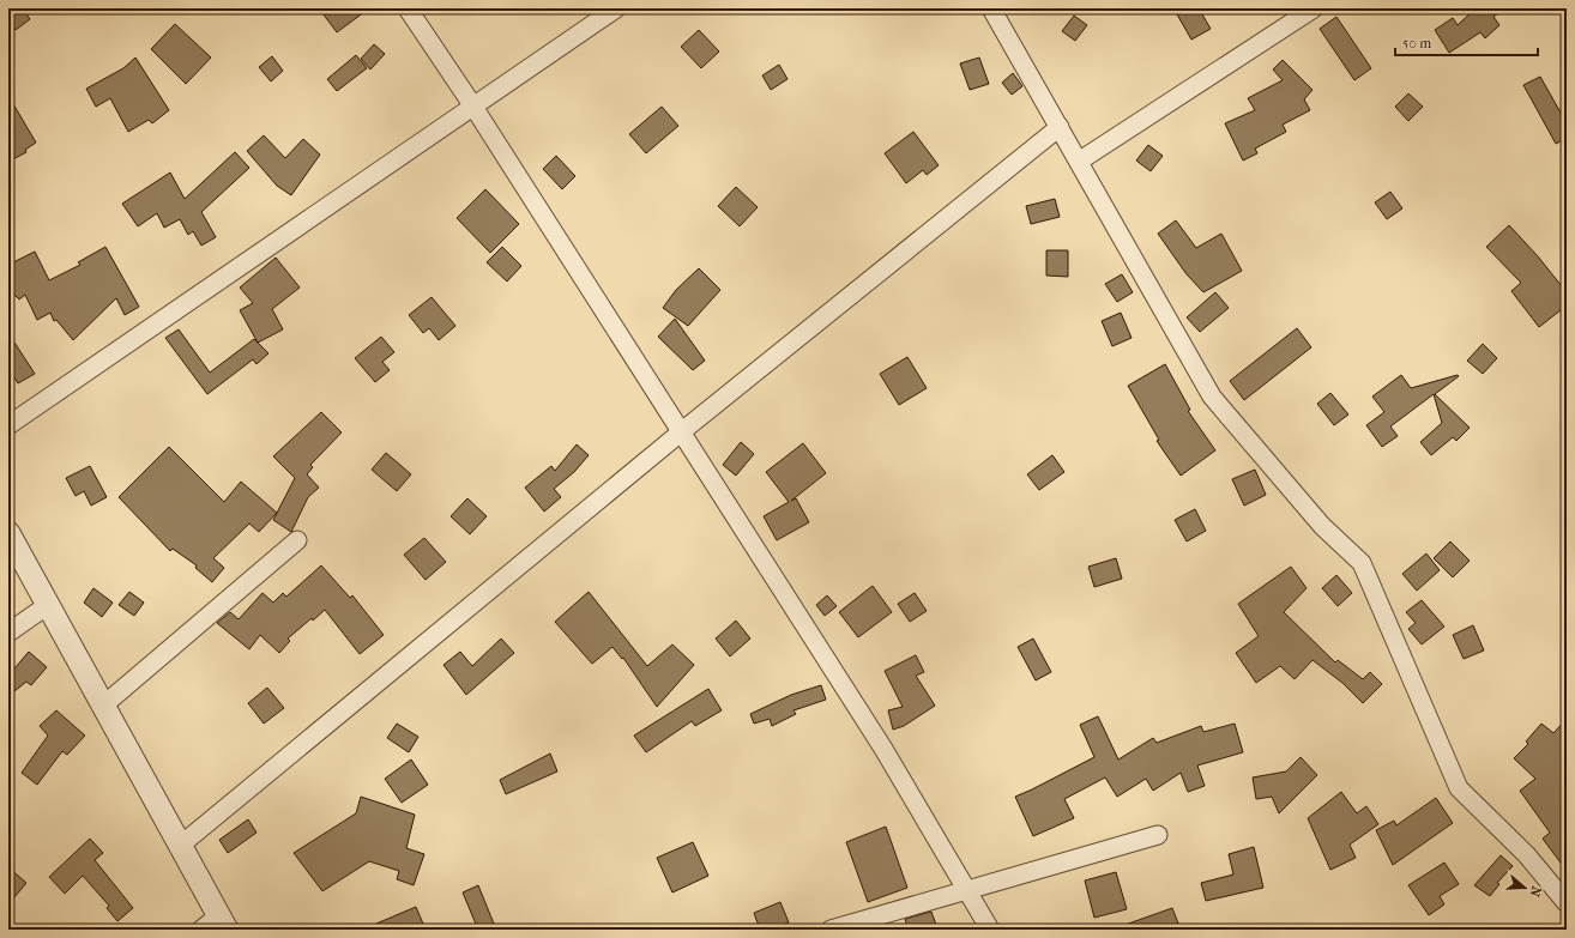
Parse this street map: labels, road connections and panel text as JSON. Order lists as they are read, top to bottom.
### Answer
{
  "scale_bar": "50 m",
  "north": "right"
}
